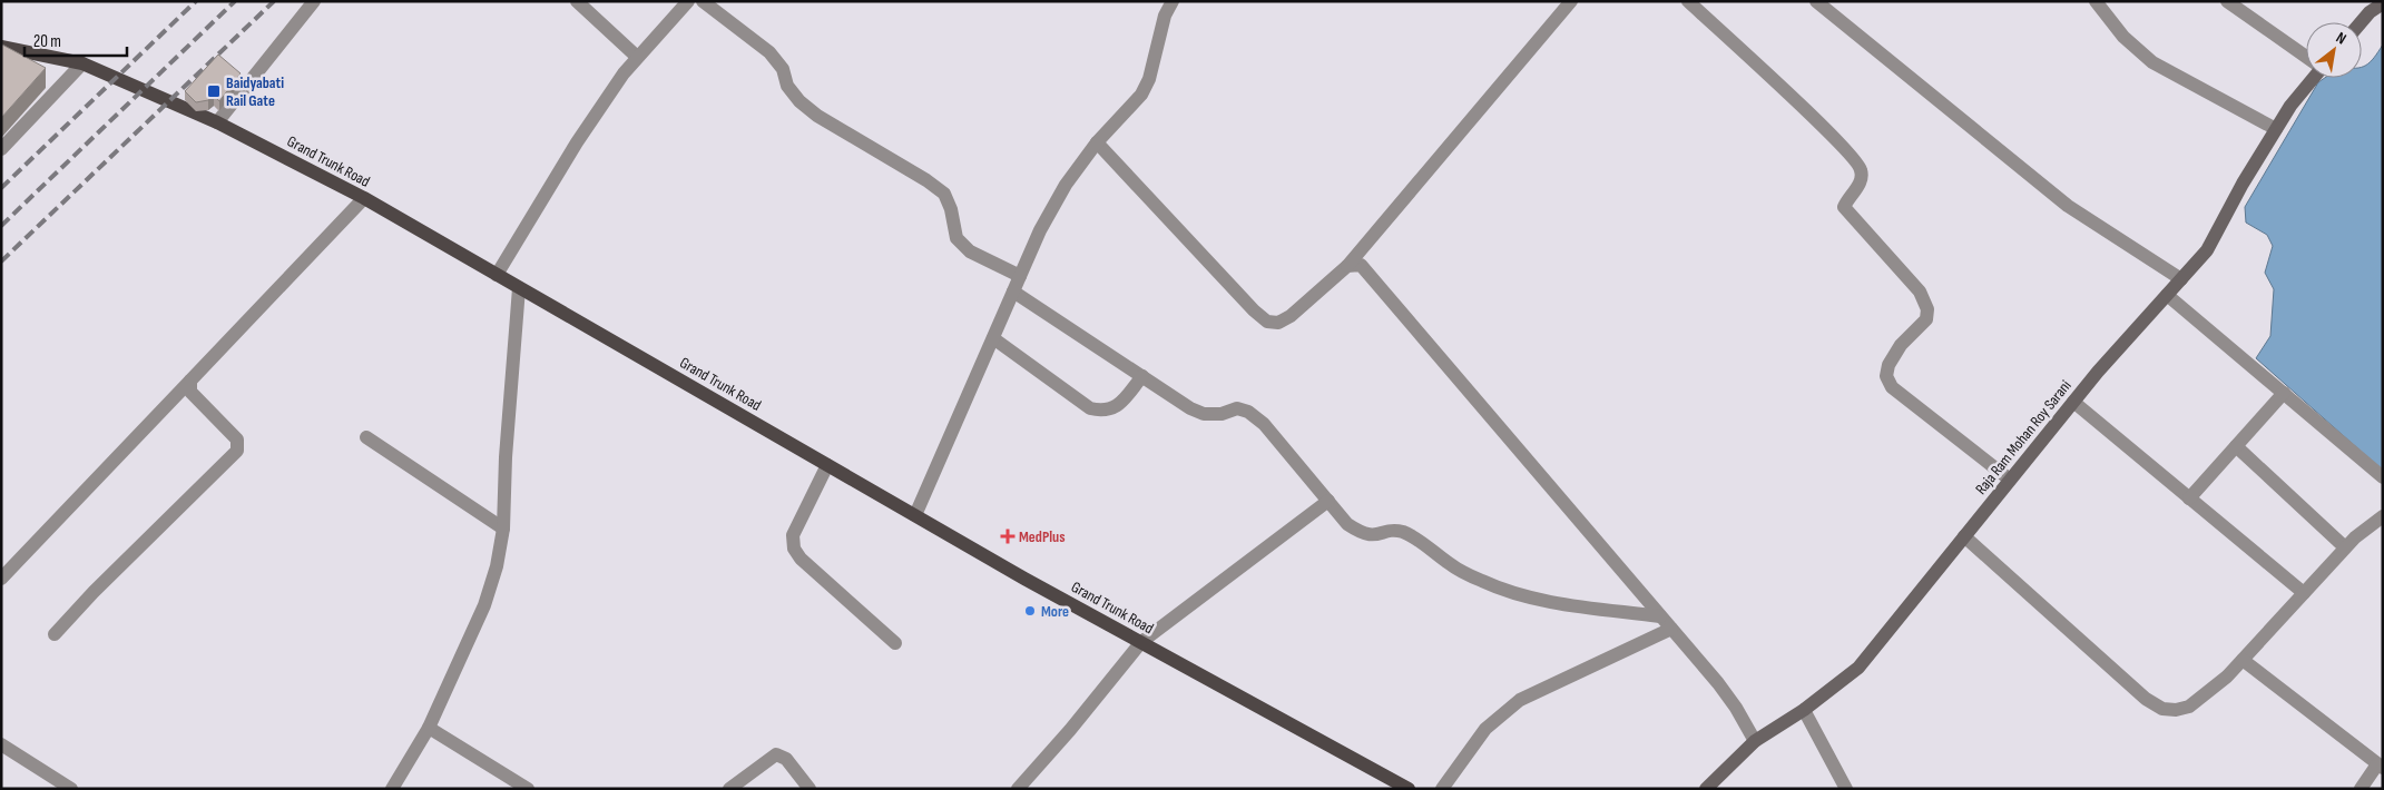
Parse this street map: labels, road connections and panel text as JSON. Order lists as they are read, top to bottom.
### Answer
{
  "streets": {
    "main road": ["Grand Trunk Road"],
    "street": ["Raja Ram Mohan Roy Sarani"]
  },
  "places": {
    "transit": ["Baidyabati Rail Gate"],
    "health": ["MedPlus"],
    "other": ["More"]
  },
  "scale_bar": "20 m",
  "north": "top right"
}
